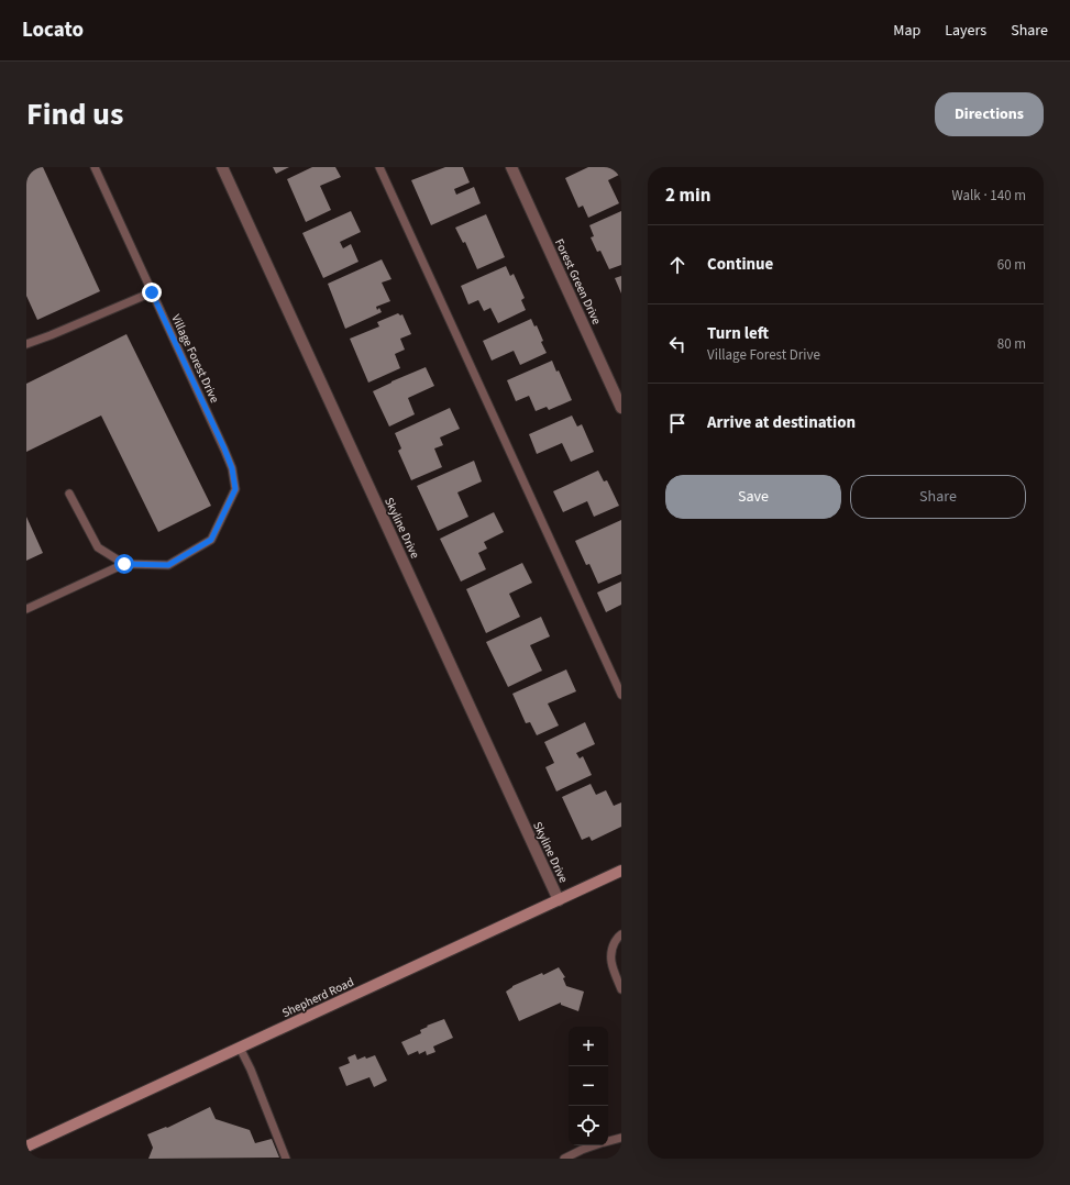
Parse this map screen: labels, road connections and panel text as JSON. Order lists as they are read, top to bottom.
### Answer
{
  "streets": {
    "street": ["Forest Green Drive", "Skyline Drive", "Shepherd Road"],
    "lane": ["Village Forest Drive"]
  },
  "crossings": [
    ["Skyline Drive", "Shepherd Road"]
  ],
  "page": {
    "header": "Locato",
    "nav": ["Map", "Layers", "Share"],
    "title": "Find us",
    "buttons": [
      "Directions",
      ["Save", "Share"]
    ],
    "heading": ["2 min", "Walk · 140 m"],
    "list": [
      ["Continue", "60 m"],
      ["Turn left", "Village Forest Drive", "80 m"],
      "Arrive at destination"
    ],
    "map_buttons": ["+", "−"]
  }
}
